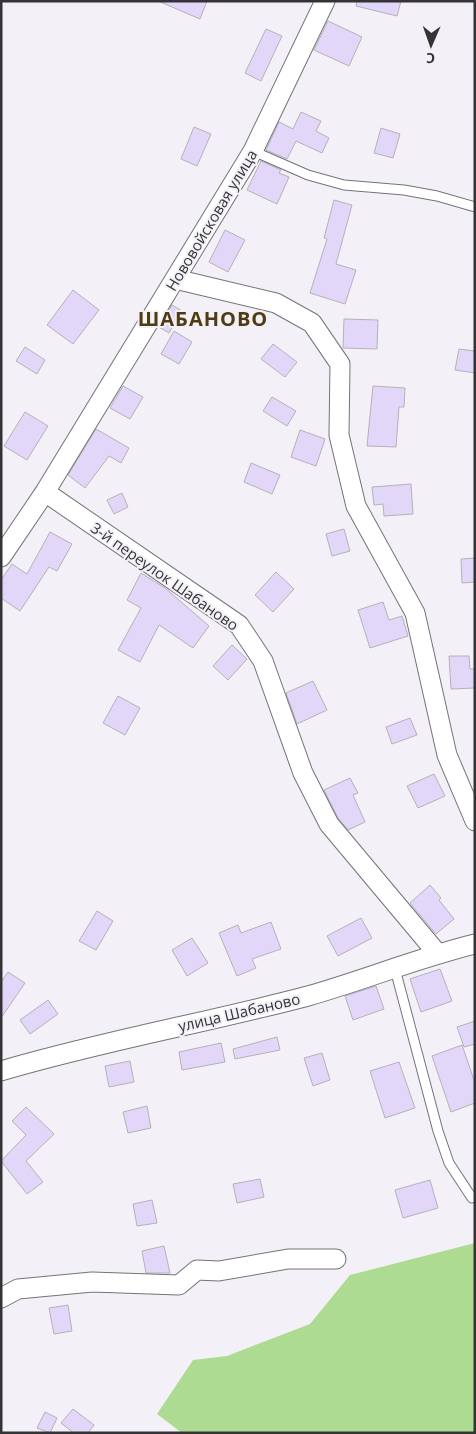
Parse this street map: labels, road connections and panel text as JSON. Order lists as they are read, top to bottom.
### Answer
{
  "streets": {
    "street": ["Нововойсковая улица", "3-й переулок Шабаново", "улица Шабаново"]
  },
  "crossings": [
    ["Нововойсковая улица", "3-й переулок Шабаново"],
    ["3-й переулок Шабаново", "улица Шабаново"]
  ],
  "districts": ["ШАБАНОВО"],
  "north": "bottom"
}
